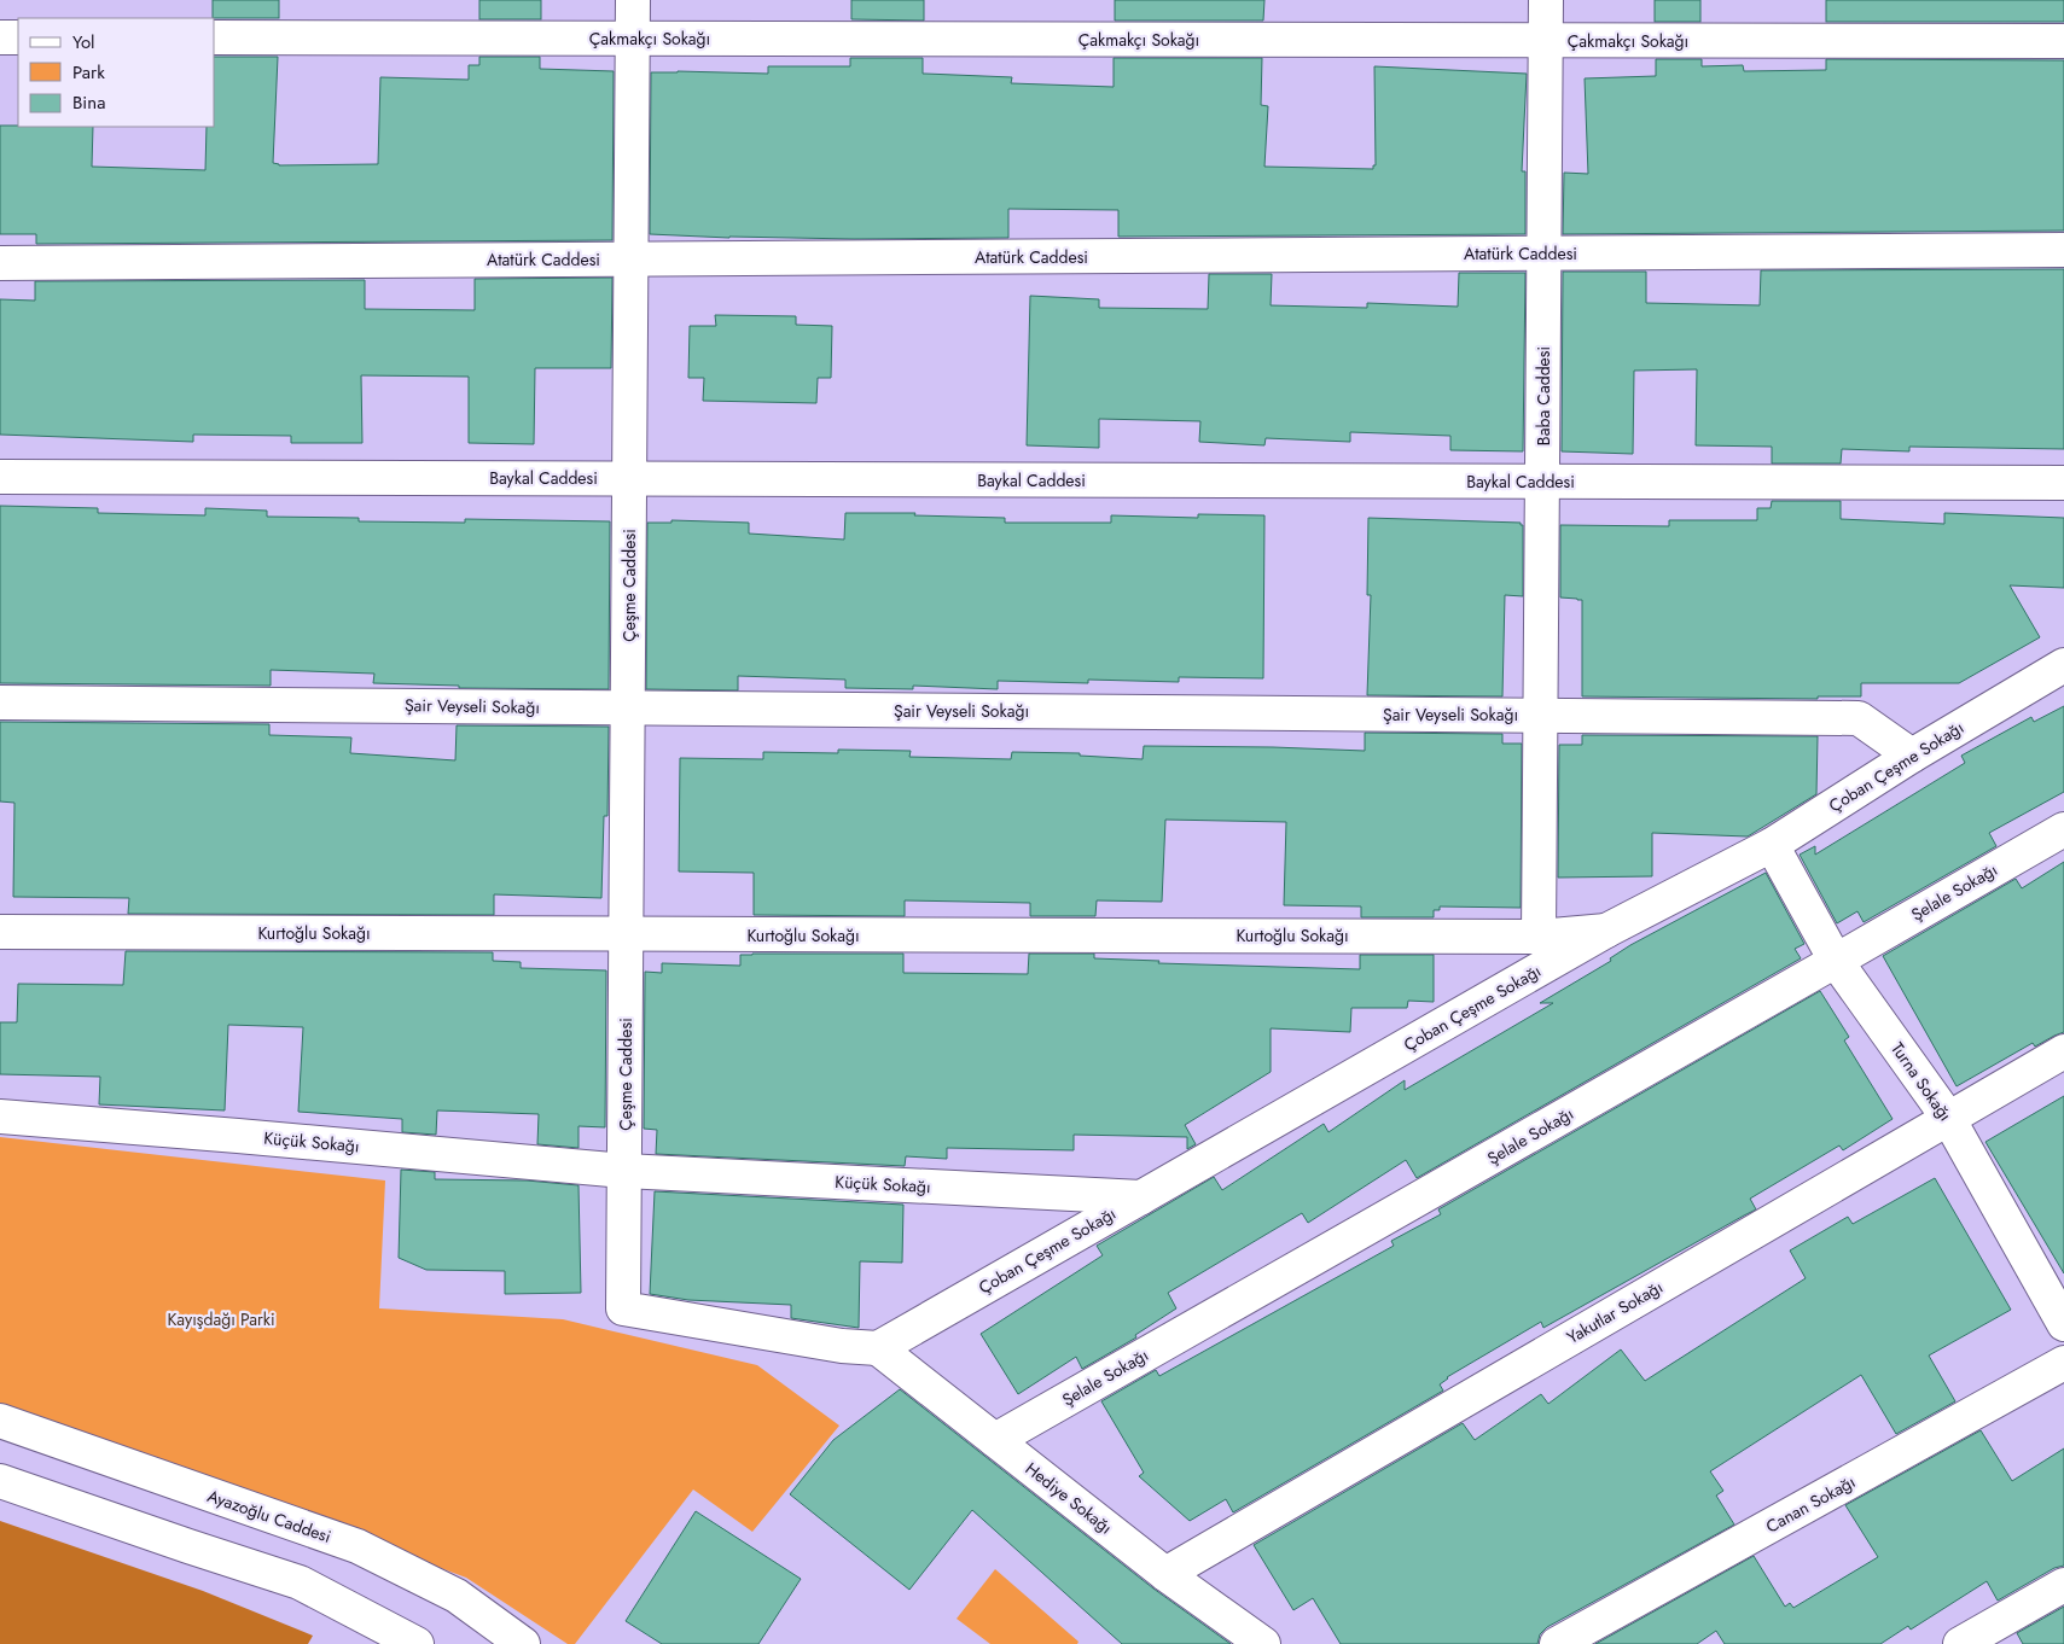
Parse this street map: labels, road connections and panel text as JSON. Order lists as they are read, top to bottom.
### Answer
{
  "streets": {
    "street": [
      "Çakmakçı Sokağı",
      "Atatürk Caddesi",
      "Baba Caddesi",
      "Baykal Caddesi",
      "Çeşme Caddesi",
      "Şair Veyseli Sokağı",
      "Çoban Çeşme Sokağı",
      "Şelale Sokağı",
      "Kurtoğlu Sokağı",
      "Turna Sokağı",
      "Küçük Sokağı",
      "Yakutlar Sokağı",
      "Hediye Sokağı",
      "Canan Sokağı",
      "Ayazoğlu Caddesi"
    ]
  },
  "crossings": [
    ["Çakmakçı Sokağı", "Baba Caddesi"],
    ["Çakmakçı Sokağı", "Çeşme Caddesi"],
    ["Atatürk Caddesi", "Baba Caddesi"],
    ["Atatürk Caddesi", "Çeşme Caddesi"],
    ["Baba Caddesi", "Baykal Caddesi"],
    ["Baba Caddesi", "Şair Veyseli Sokağı"],
    ["Baba Caddesi", "Kurtoğlu Sokağı"],
    ["Baykal Caddesi", "Çeşme Caddesi"],
    ["Çeşme Caddesi", "Şair Veyseli Sokağı"],
    ["Çeşme Caddesi", "Kurtoğlu Sokağı"],
    ["Çeşme Caddesi", "Küçük Sokağı"],
    ["Şair Veyseli Sokağı", "Çoban Çeşme Sokağı"],
    ["Çoban Çeşme Sokağı", "Kurtoğlu Sokağı"],
    ["Çoban Çeşme Sokağı", "Turna Sokağı"],
    ["Çoban Çeşme Sokağı", "Küçük Sokağı"],
    ["Çoban Çeşme Sokağı", "Hediye Sokağı"],
    ["Şelale Sokağı", "Turna Sokağı"],
    ["Şelale Sokağı", "Hediye Sokağı"],
    ["Turna Sokağı", "Yakutlar Sokağı"],
    ["Yakutlar Sokağı", "Hediye Sokağı"]
  ],
  "parks": ["Kayışdağı Parki"],
  "legend": ["Yol", "Park", "Bina"]
}
